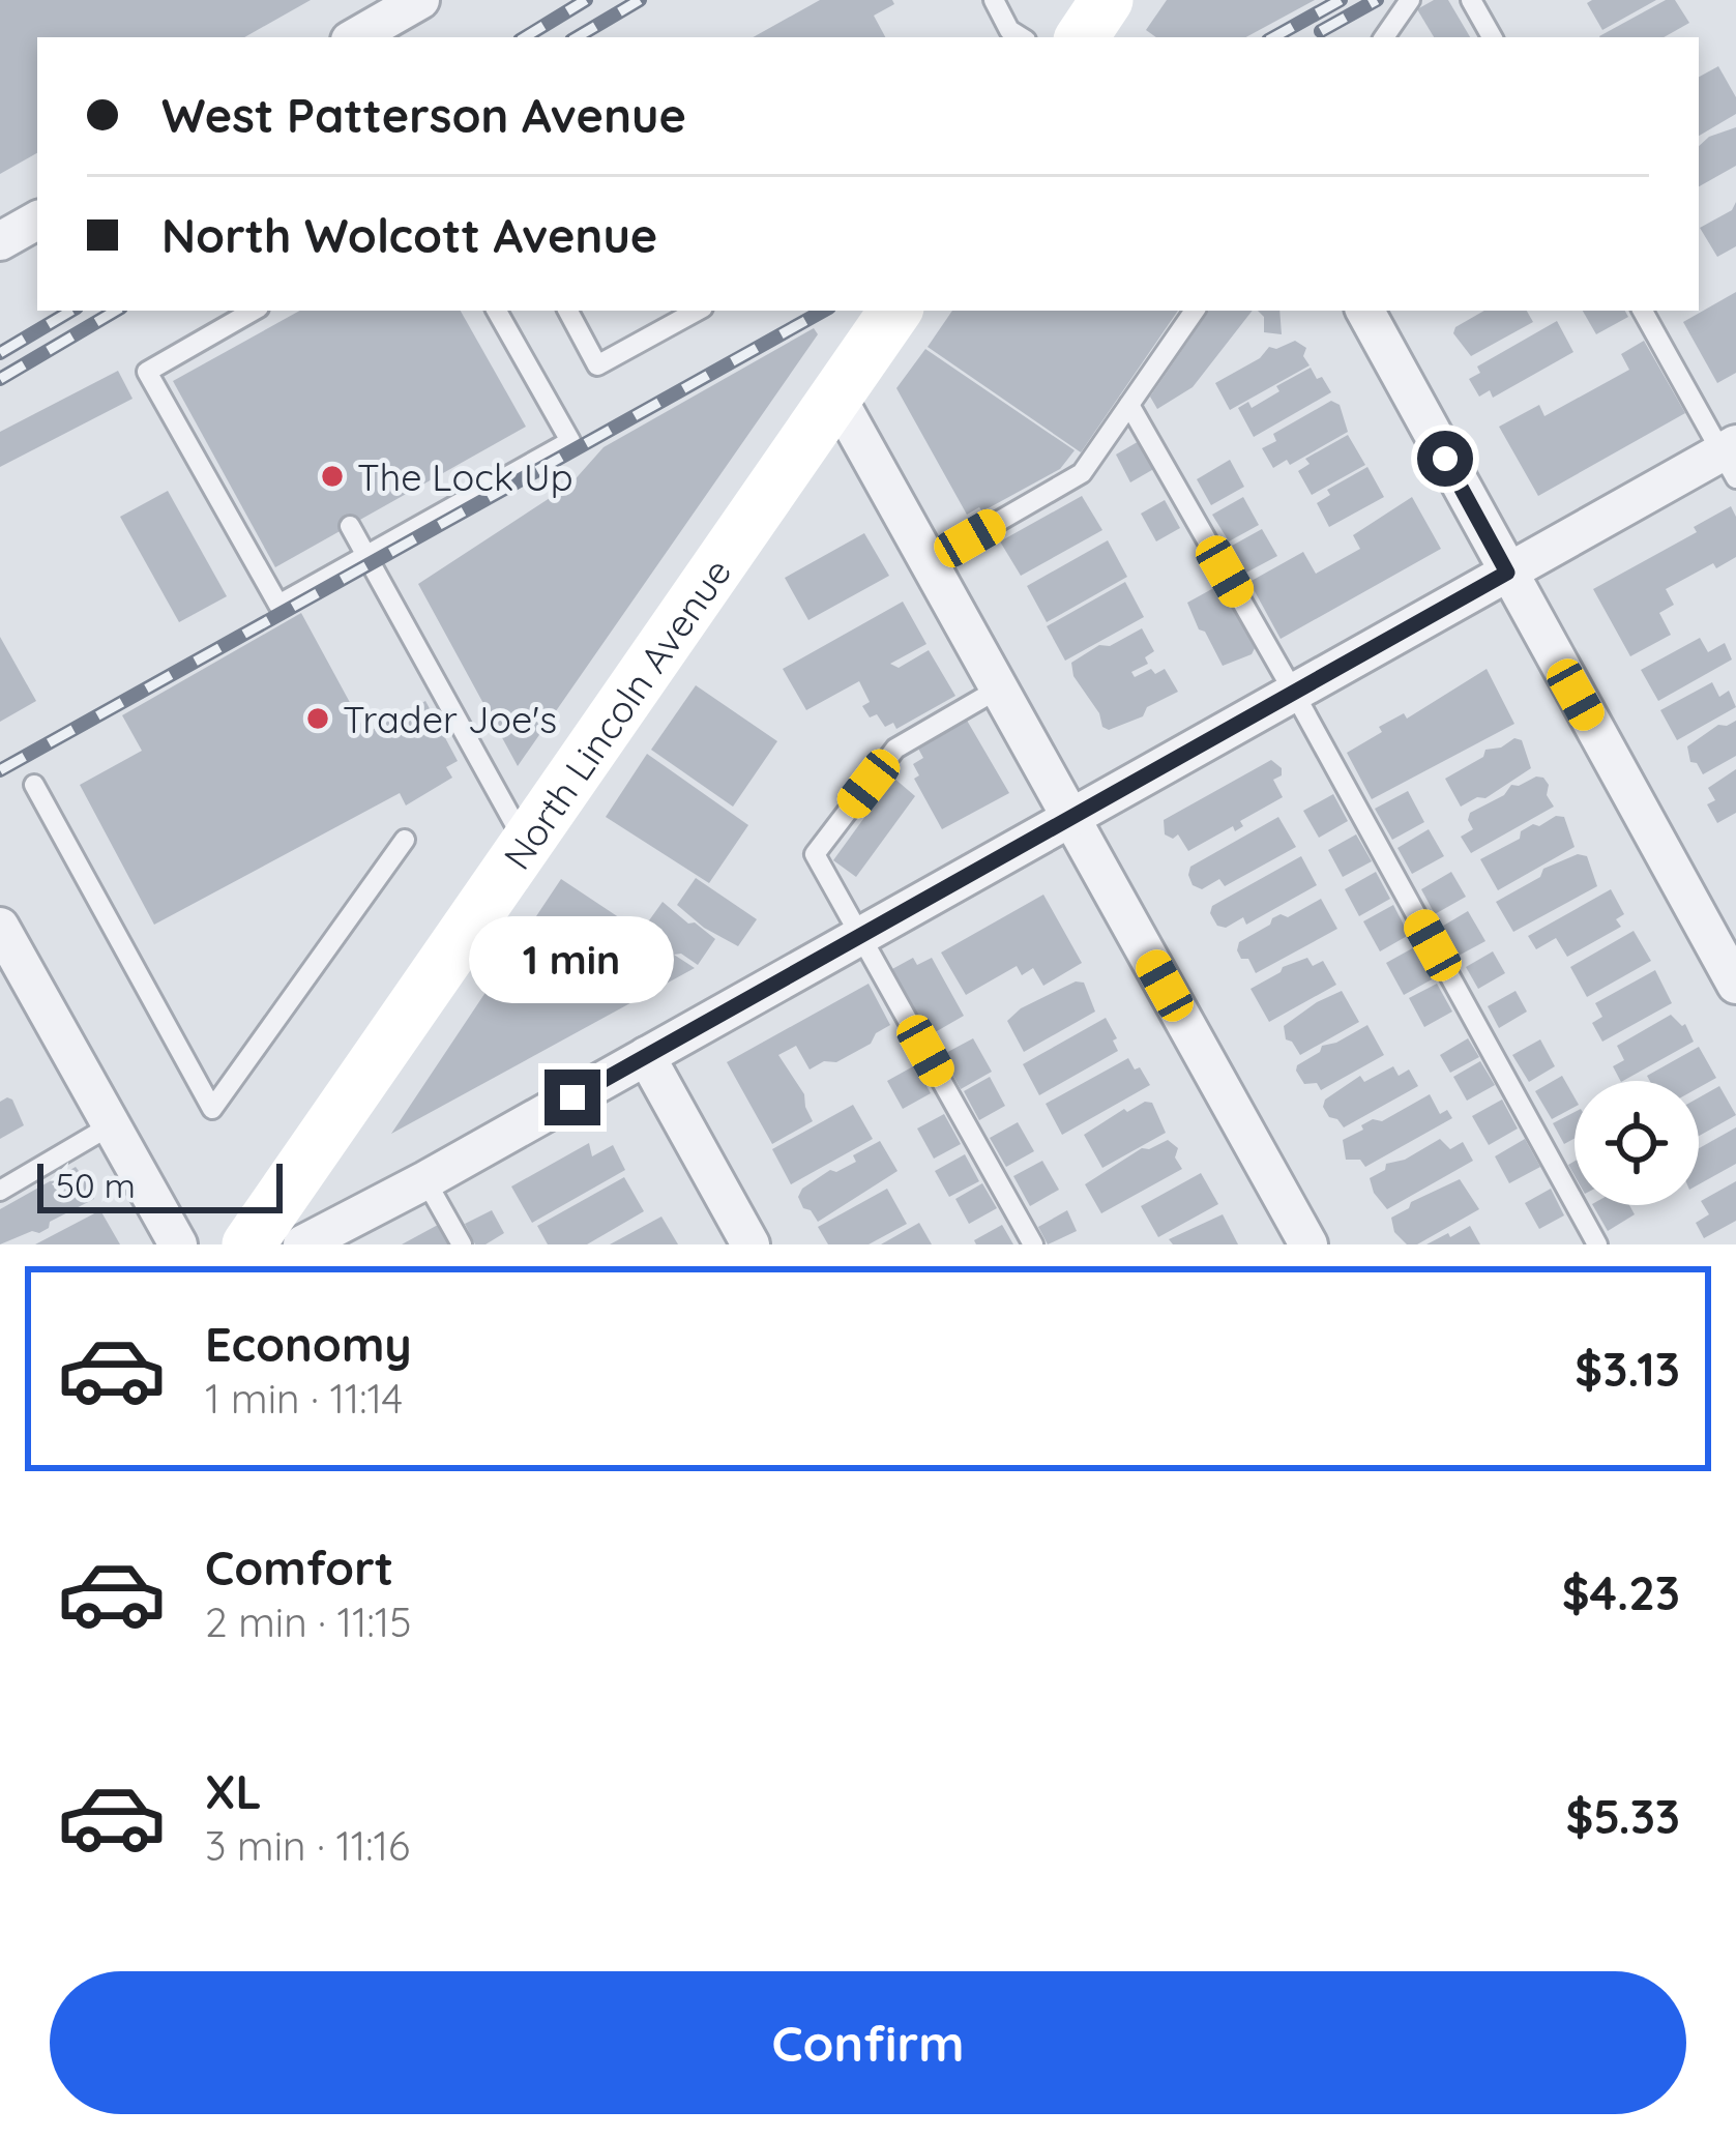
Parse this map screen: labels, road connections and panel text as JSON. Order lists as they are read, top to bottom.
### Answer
{
  "streets": {
    "main road": ["North Lincoln Avenue"]
  },
  "places": ["The Lock Up", "Trader Joe's"],
  "scale_bar": "50 m",
  "page": {
    "banner": ["West Patterson Avenue", "North Wolcott Avenue"],
    "bubble": "1 min",
    "scale": "50 m",
    "list": [
      {
        "name": "Economy",
        "note": "1 min · 11:14",
        "value": "$3.13"
      },
      {
        "name": "Comfort",
        "note": "2 min · 11:15",
        "value": "$4.23"
      },
      {
        "name": "XL",
        "note": "3 min · 11:16",
        "value": "$5.33"
      }
    ],
    "buttons": "Confirm"
  }
}
